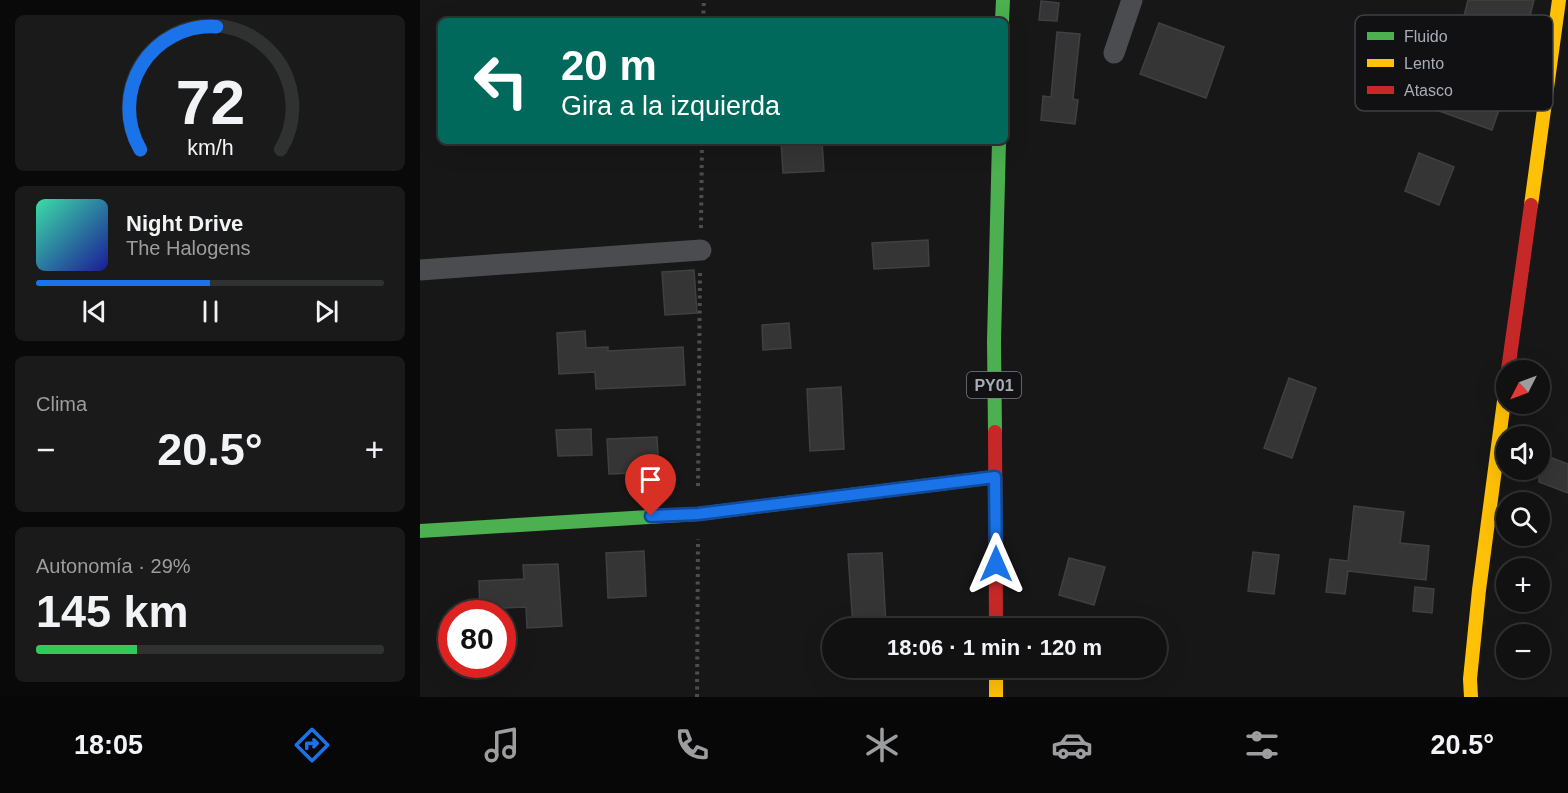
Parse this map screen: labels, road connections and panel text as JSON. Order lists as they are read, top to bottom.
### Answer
{
  "streets": {
    "main road": ["PY01"]
  },
  "legend": ["Fluido", "Lento", "Atasco"],
  "north": "bottom left",
  "page": {
    "turn": ["20 m", "Gira a la izquierda"],
    "song": ["Night Drive", "The Halogens"],
    "tile": [
      "Clima",
      ["Autonomía · 29%", "145 km"]
    ],
    "map_buttons": ["+", "−"],
    "heat": ["−", "20.5°", "+"],
    "limit": "80",
    "trip": "18:06 · 1 min · 120 m",
    "tabs": ["18:05", "20.5°"],
    "gauge": ["72", "km/h"]
  }
}
